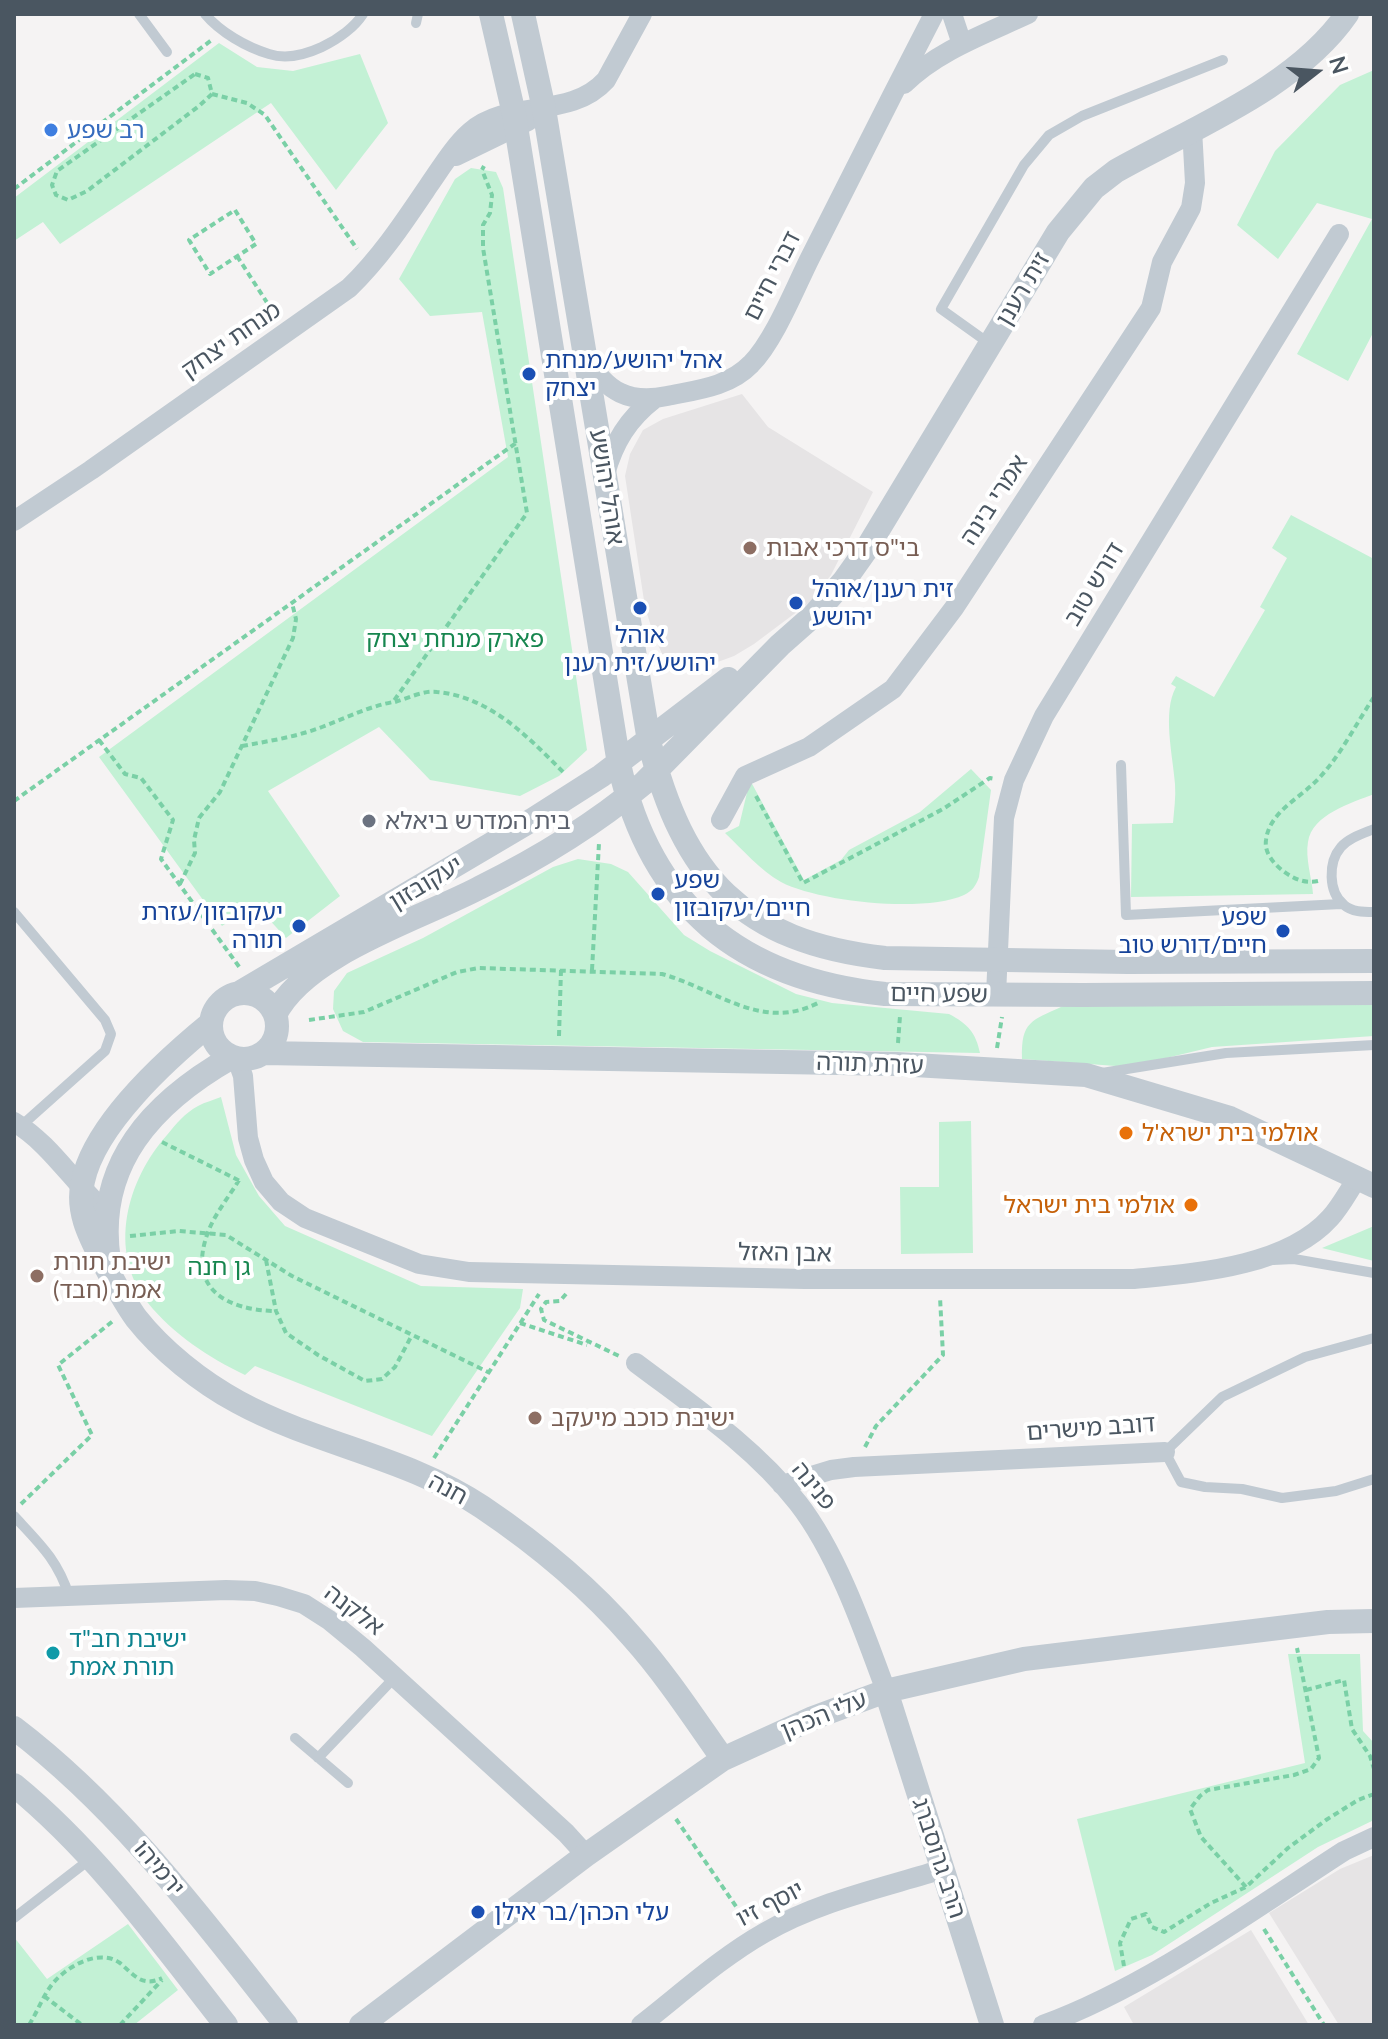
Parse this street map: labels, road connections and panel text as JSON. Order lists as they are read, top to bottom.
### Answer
{
  "streets": {
    "street": [
      "דברי חיים",
      "זית רענן",
      "מנחת יצחק",
      "אוהל יהושע",
      "אמרי בינה",
      "דורש טוב",
      "יעקובזון",
      "שפע חיים",
      "עזרת תורה",
      "אבן האזל",
      "דובב מישרים",
      "פנינה",
      "חנה",
      "אלקנה",
      "עלי הכהן",
      "הרב גרוסברג",
      "ירמיהו",
      "יוסף זיו"
    ]
  },
  "crossings": [
    ["דברי חיים", "אוהל יהושע"],
    ["זית רענן", "אוהל יהושע"],
    ["זית רענן", "אמרי בינה"],
    ["זית רענן", "יעקובזון"],
    ["זית רענן", "שפע חיים"],
    ["מנחת יצחק", "אוהל יהושע"],
    ["אוהל יהושע", "יעקובזון"],
    ["אוהל יהושע", "שפע חיים"],
    ["דורש טוב", "שפע חיים"],
    ["יעקובזון", "שפע חיים"],
    ["יעקובזון", "עזרת תורה"],
    ["יעקובזון", "אבן האזל"],
    ["יעקובזון", "חנה"],
    ["עזרת תורה", "אבן האזל"],
    ["עזרת תורה", "חנה"],
    ["אבן האזל", "חנה"],
    ["דובב מישרים", "פנינה"],
    ["פנינה", "עלי הכהן"],
    ["פנינה", "הרב גרוסברג"],
    ["חנה", "עלי הכהן"],
    ["אלקנה", "עלי הכהן"],
    ["עלי הכהן", "הרב גרוסברג"],
    ["הרב גרוסברג", "יוסף זיו"]
  ],
  "parks": ["פארק מנחת יצחק", "גן חנה"],
  "places": [
    "רב שפע",
    "אהל יהושע/מנחת יצחק",
    "בי\"ס דרכי אבות",
    "זית רענן/אוהל יהושע",
    "אוהל יהושע/זית רענן",
    "בית המדרש ביאלא",
    "שפע חיים/יעקובזון",
    "יעקובזון/עזרת תורה",
    "שפע חיים/דורש טוב",
    "אולמי בית ישרא'ל",
    "אולמי בית ישראל",
    "ישיבת תורת אמת (חבד)",
    "ישיבת כוכב מיעקב",
    "ישיבת חב\"ד תורת אמת",
    "עלי הכהן/בר אילן"
  ],
  "north": "right"
}
